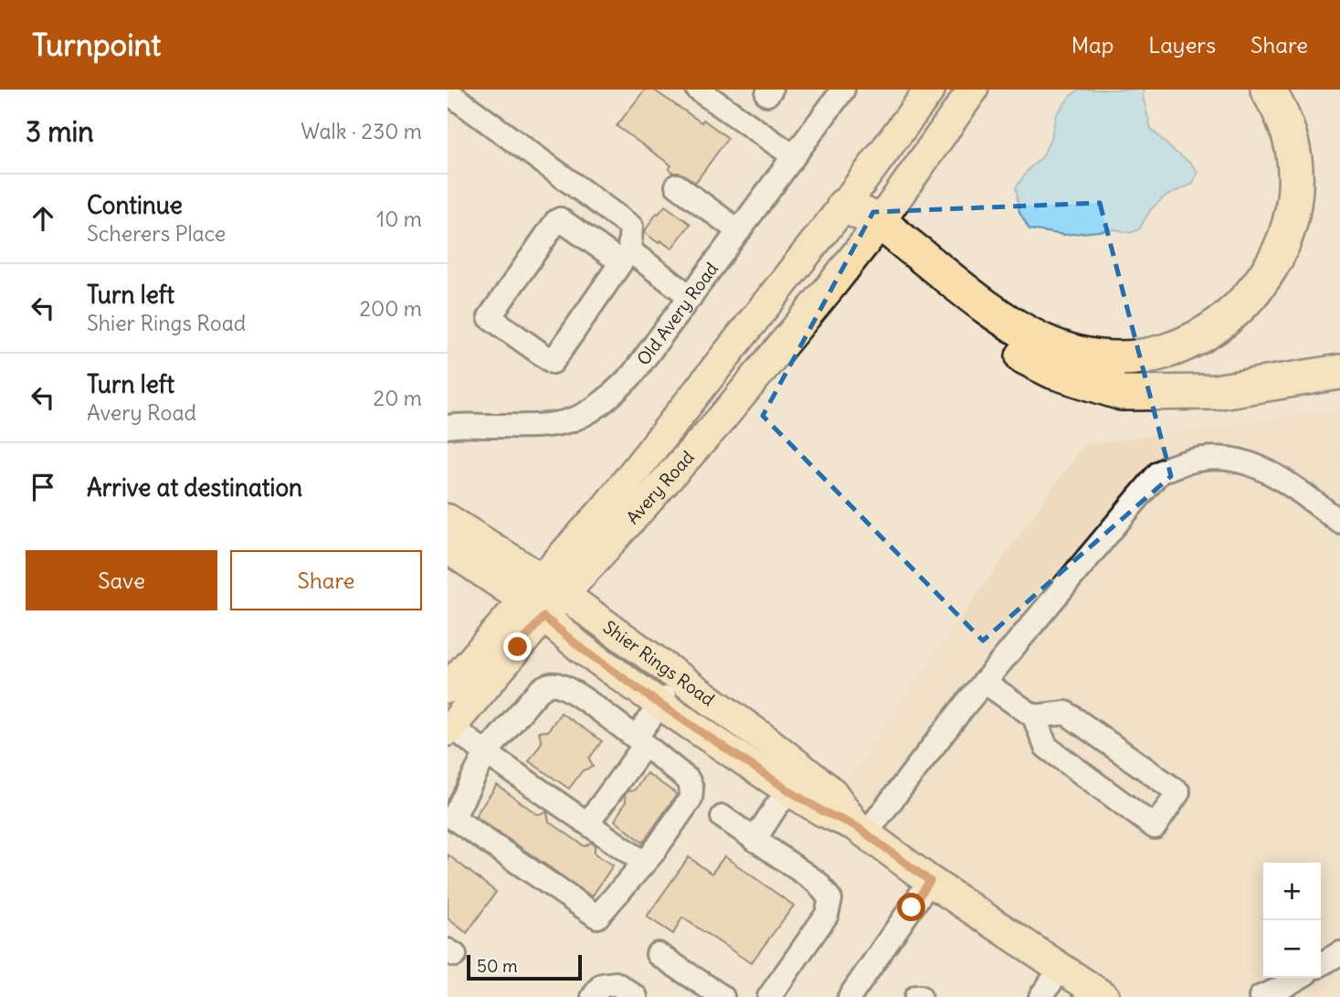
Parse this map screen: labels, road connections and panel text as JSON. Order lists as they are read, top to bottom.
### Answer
{
  "streets": {
    "main road": ["Avery Road", "Shier Rings Road"],
    "street": ["Old Avery Road"]
  },
  "crossings": [
    ["Avery Road", "Shier Rings Road"]
  ],
  "scale_bar": "50 m",
  "page": {
    "header": "Turnpoint",
    "nav": ["Map", "Layers", "Share"],
    "heading": ["3 min", "Walk · 230 m"],
    "list": [
      ["Continue", "Scherers Place", "10 m"],
      ["Turn left", "Shier Rings Road", "200 m"],
      ["Turn left", "Avery Road", "20 m"],
      "Arrive at destination"
    ],
    "buttons": ["Save", "Share"],
    "map_buttons": ["+", "−"],
    "scale": "50 m"
  }
}
